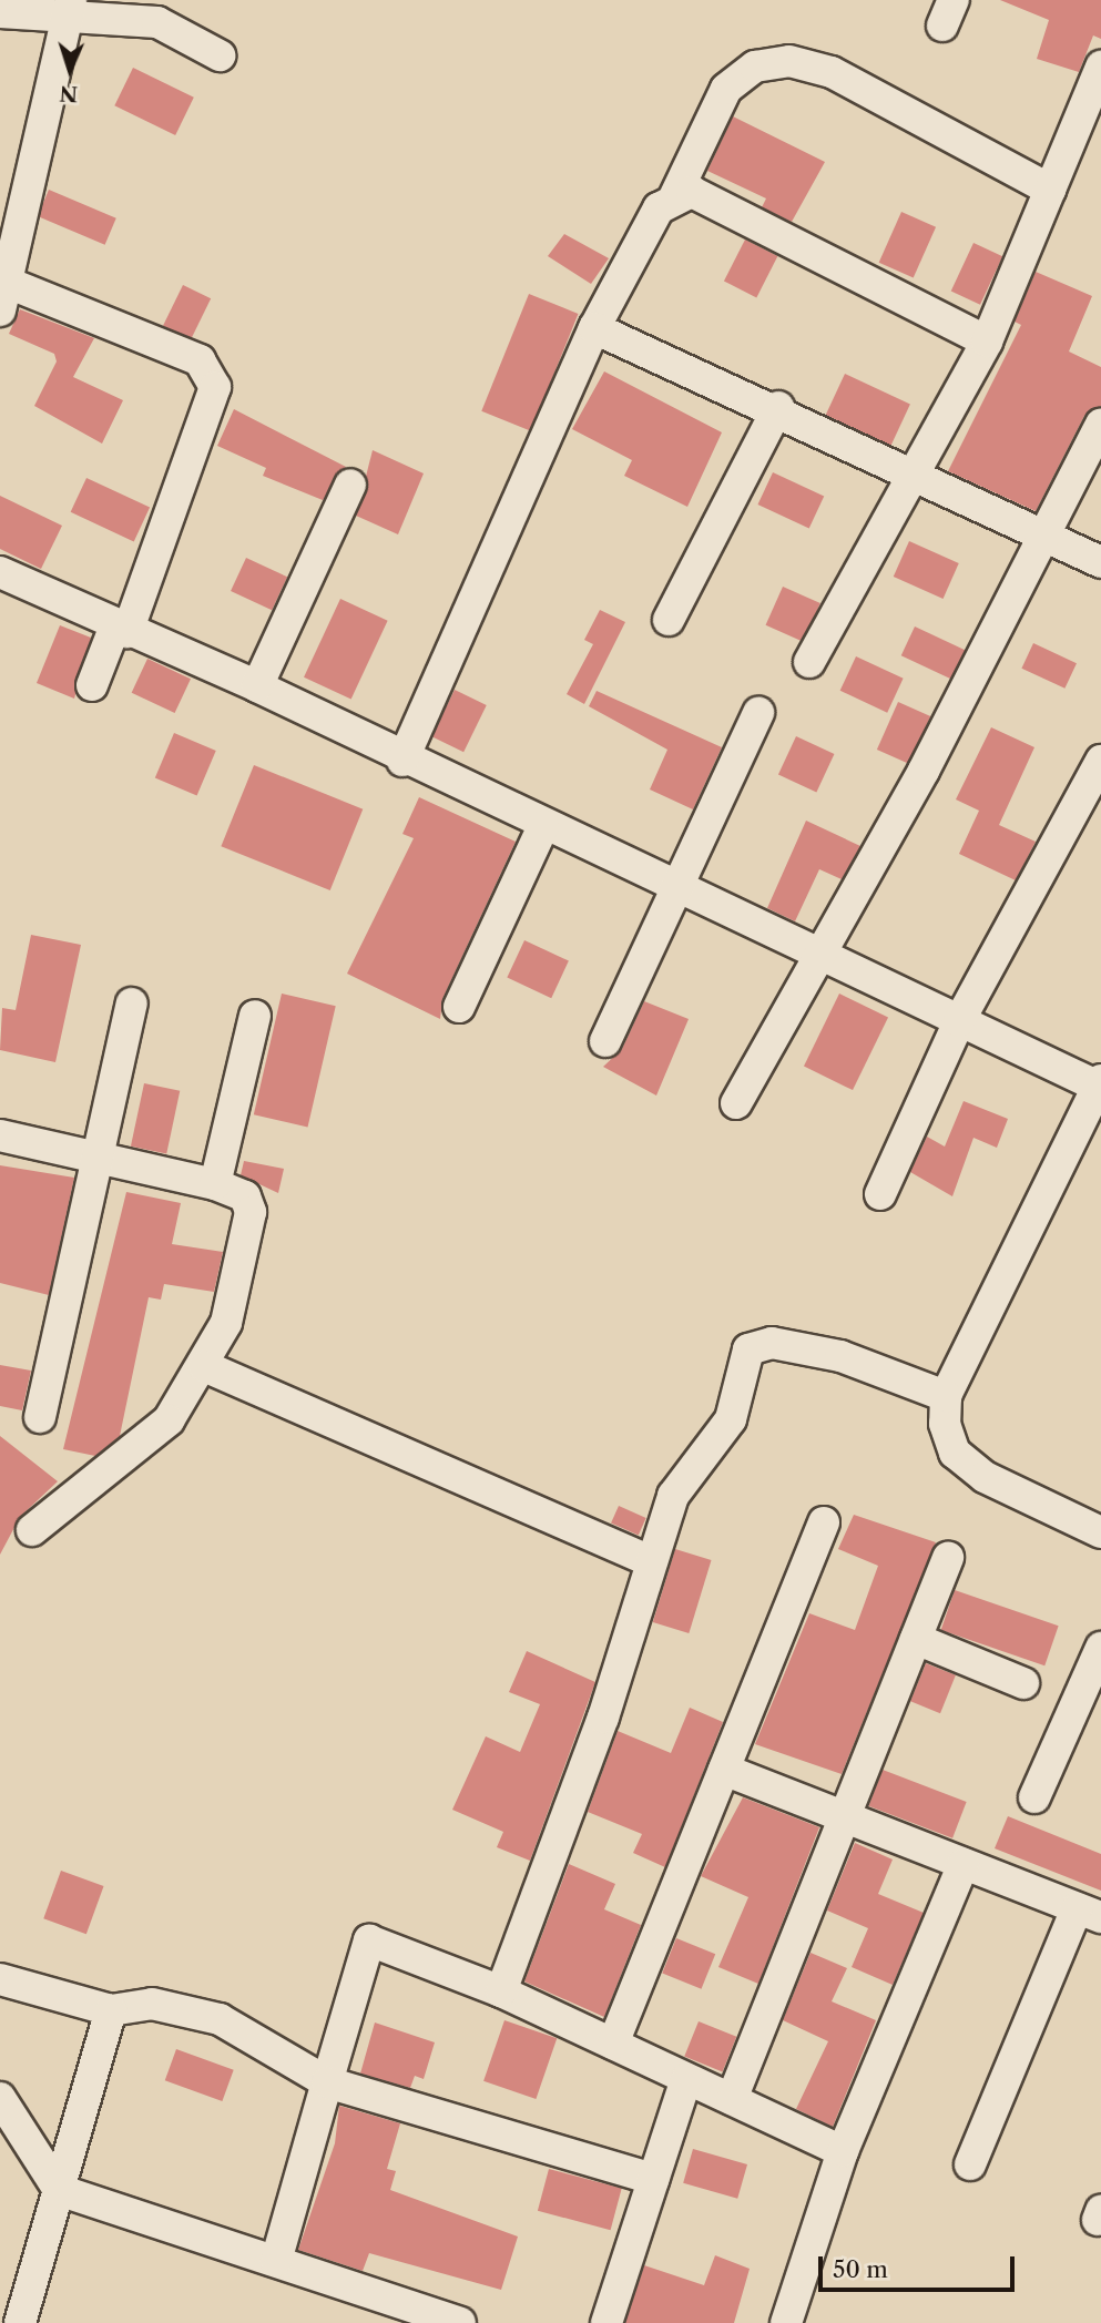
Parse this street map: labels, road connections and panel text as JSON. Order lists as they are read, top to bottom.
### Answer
{
  "scale_bar": "50 m",
  "north": "bottom"
}
